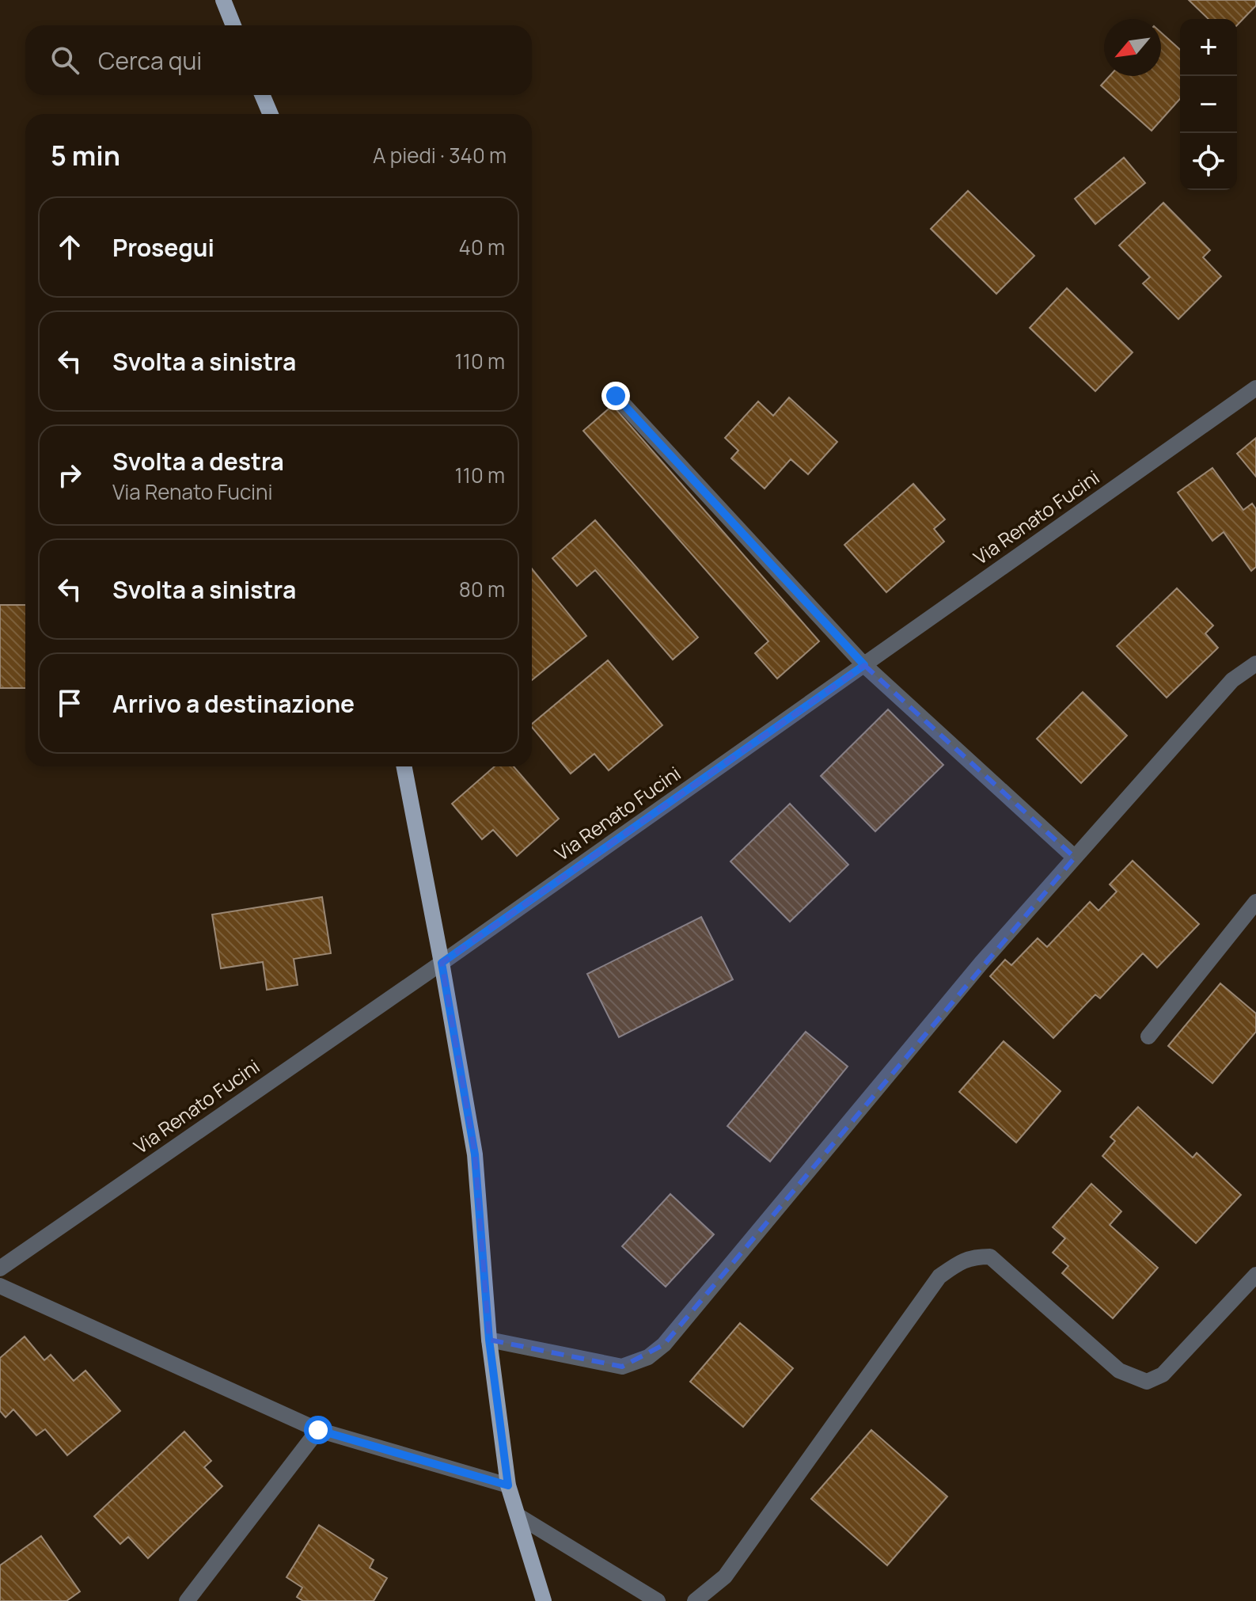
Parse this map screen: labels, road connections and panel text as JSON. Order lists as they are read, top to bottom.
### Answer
{
  "streets": {
    "street": ["Via Renato Fucini"]
  },
  "north": "bottom left",
  "page": {
    "map_buttons": ["+", "−"],
    "search": "Cerca qui",
    "heading": ["5 min", "A piedi · 340 m"],
    "list": [
      ["Prosegui", "40 m"],
      ["Svolta a sinistra", "110 m"],
      ["Svolta a destra", "Via Renato Fucini", "110 m"],
      ["Svolta a sinistra", "80 m"],
      "Arrivo a destinazione"
    ]
  }
}
